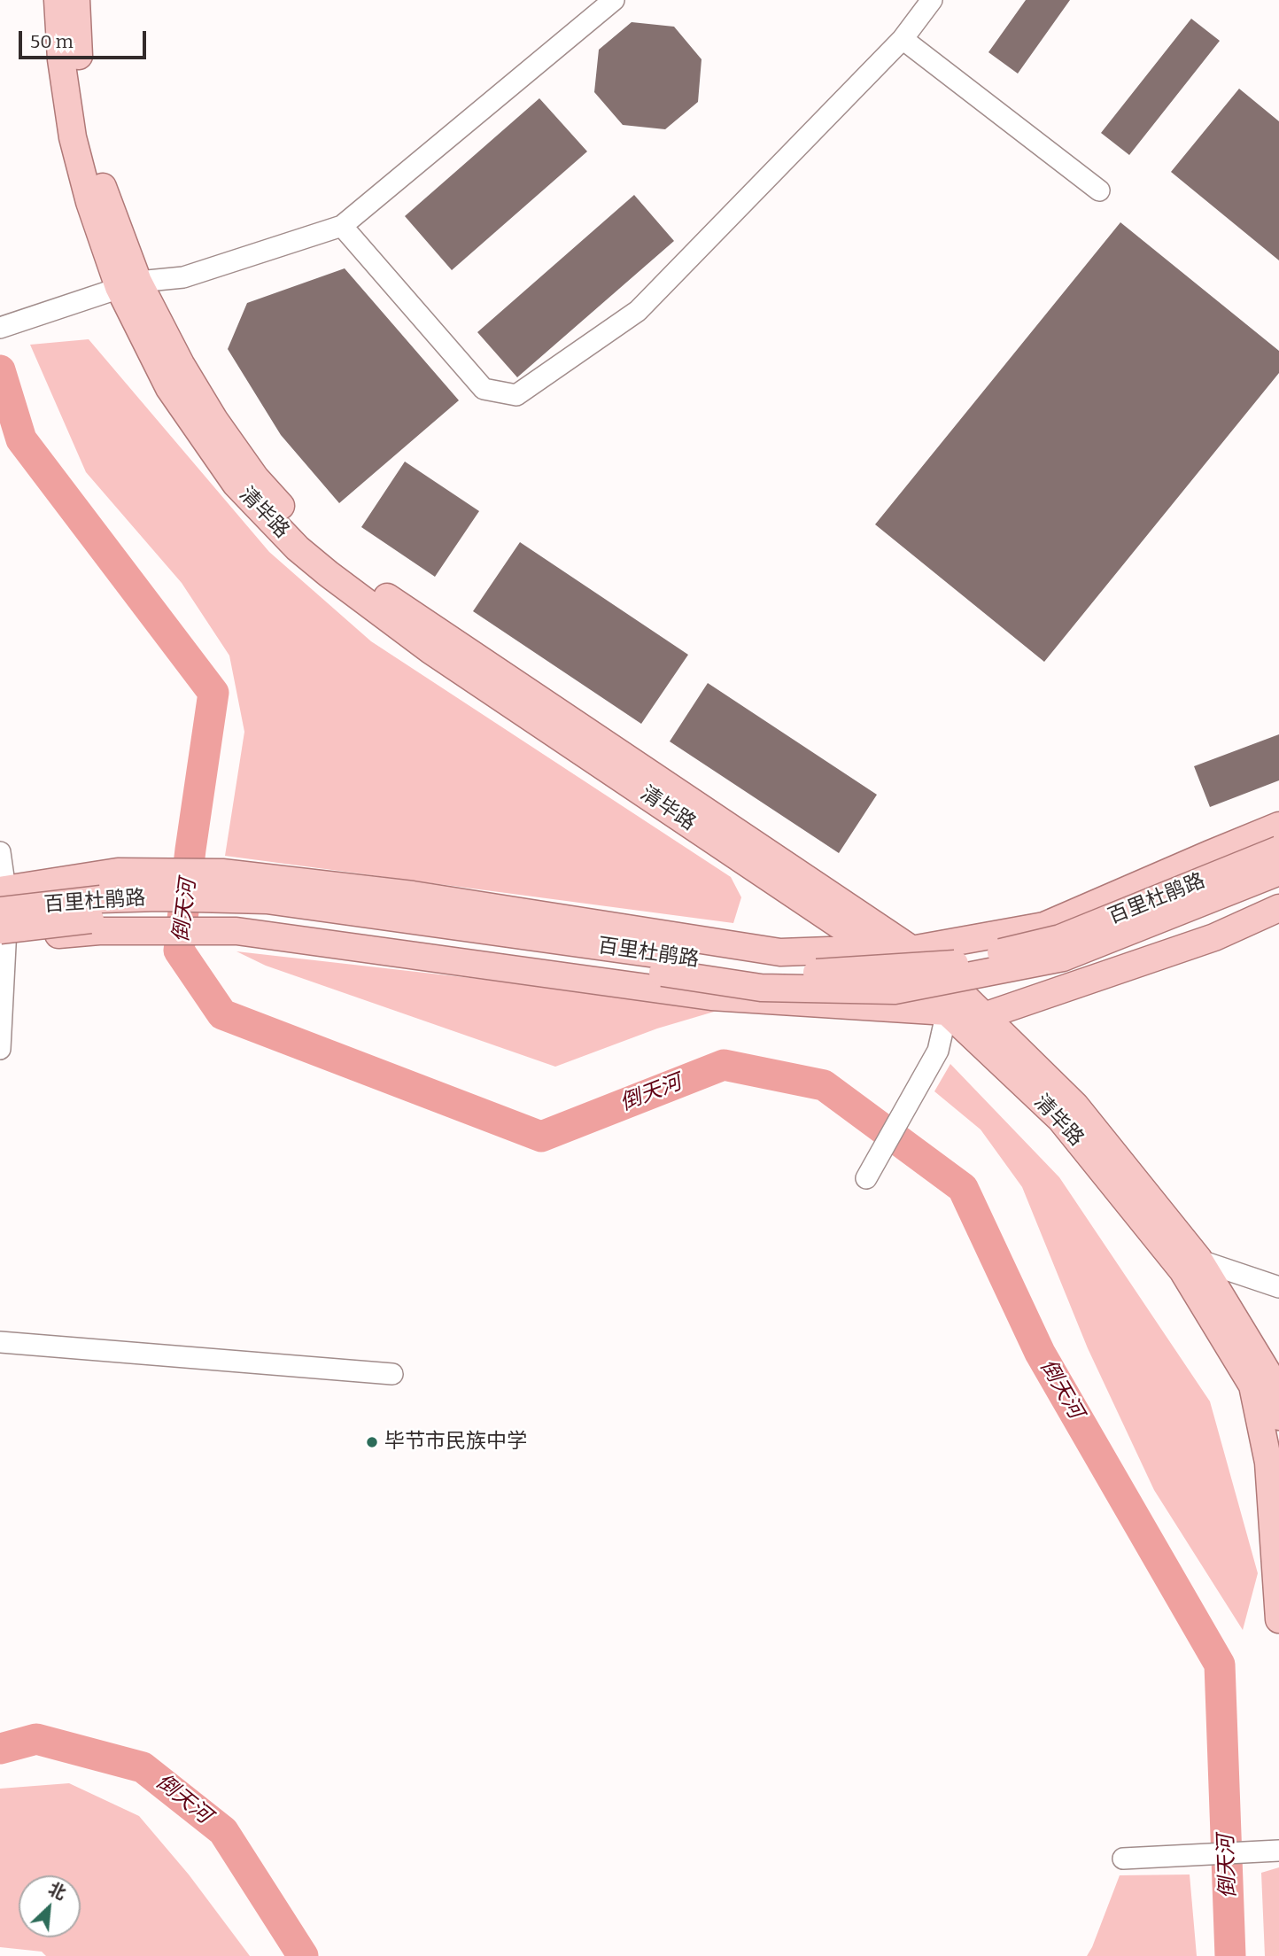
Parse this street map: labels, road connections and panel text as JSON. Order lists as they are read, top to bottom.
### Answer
{
  "streets": {
    "main road": ["清毕路", "百里杜鹃路"]
  },
  "water": ["倒天河"],
  "places": ["毕节市民族中学"],
  "scale_bar": "50 m",
  "north": "top right"
}
